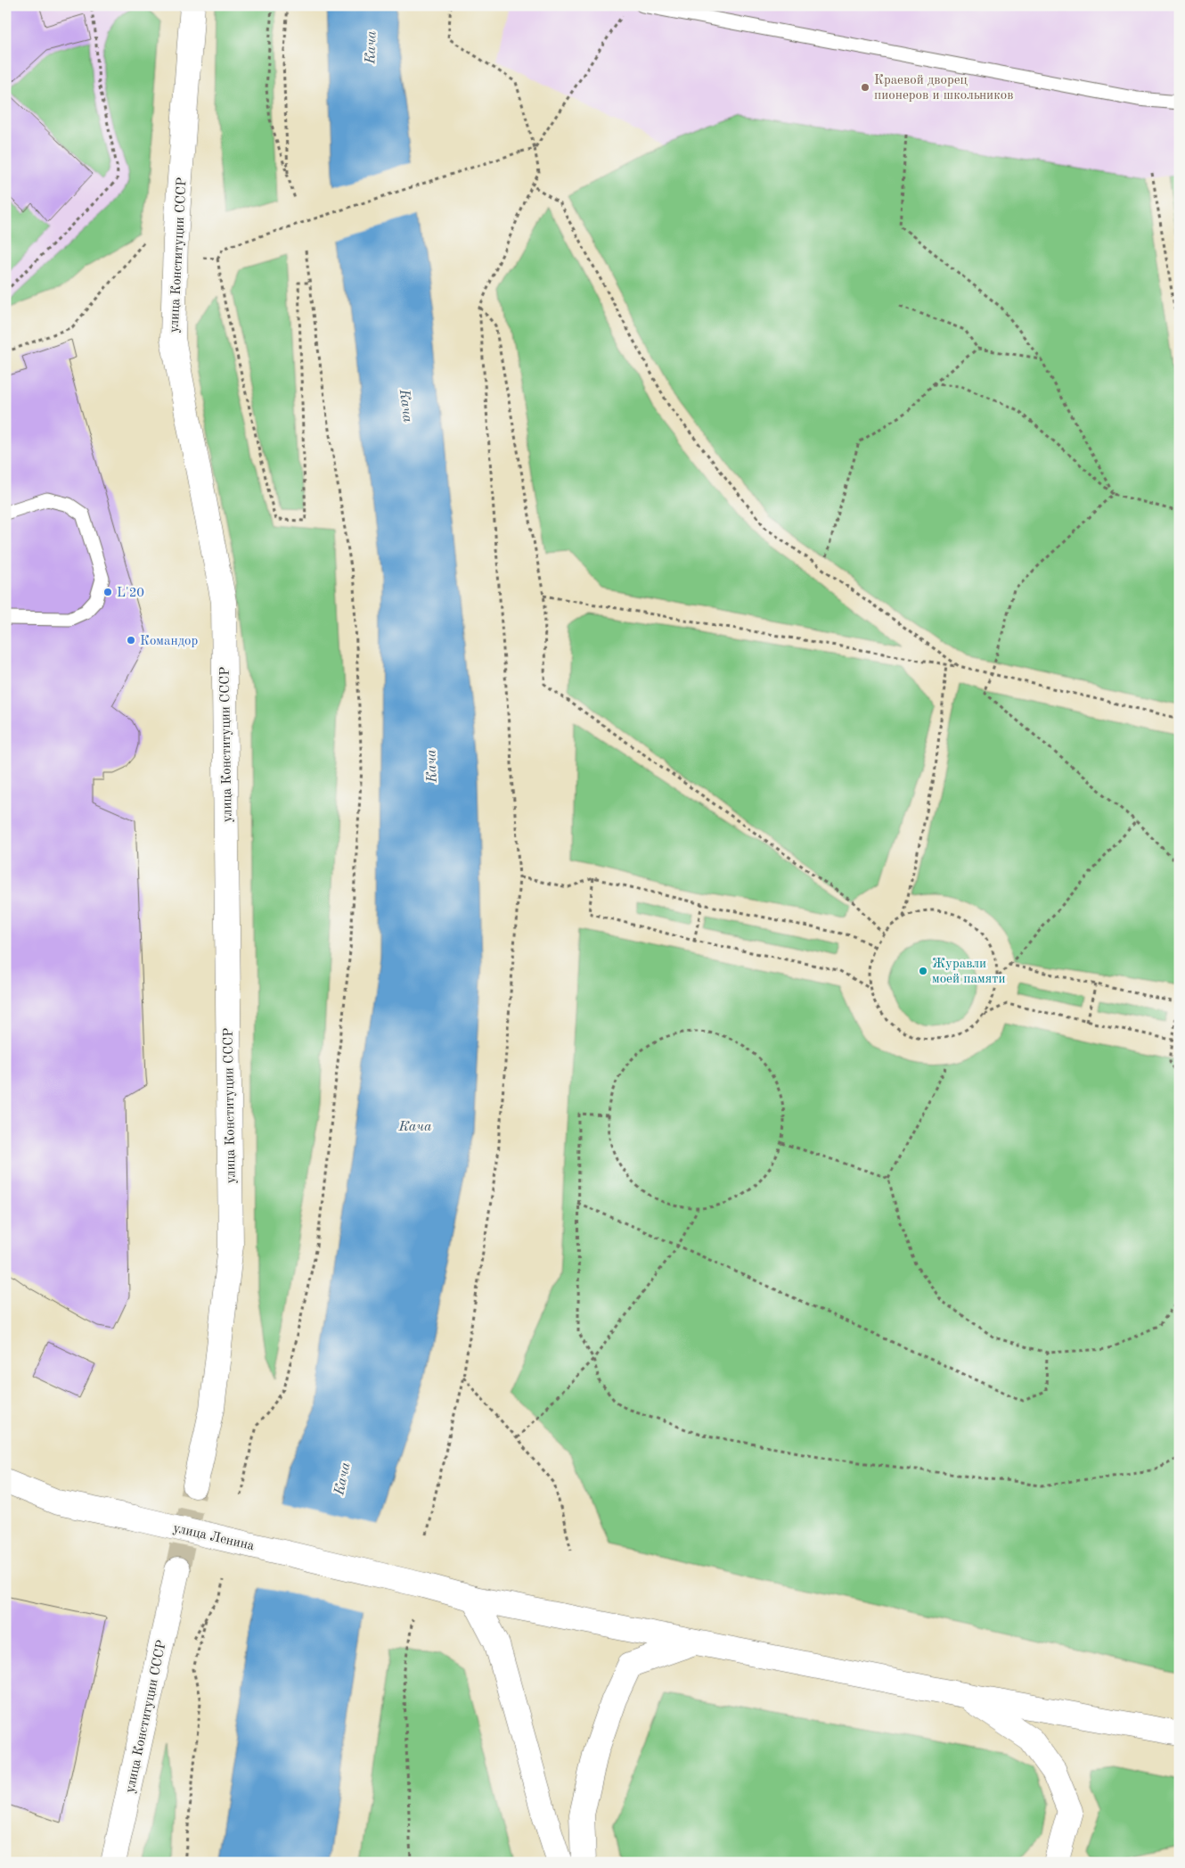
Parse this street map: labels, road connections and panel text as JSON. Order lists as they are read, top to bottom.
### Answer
{
  "streets": {
    "main road": ["улица Конституции СССР", "улица Ленина"]
  },
  "water": ["Кача"],
  "places": [
    "Краевой дворец пионеров и школьников",
    "L'20",
    "Командор",
    "Журавли моей памяти"
  ]
}
